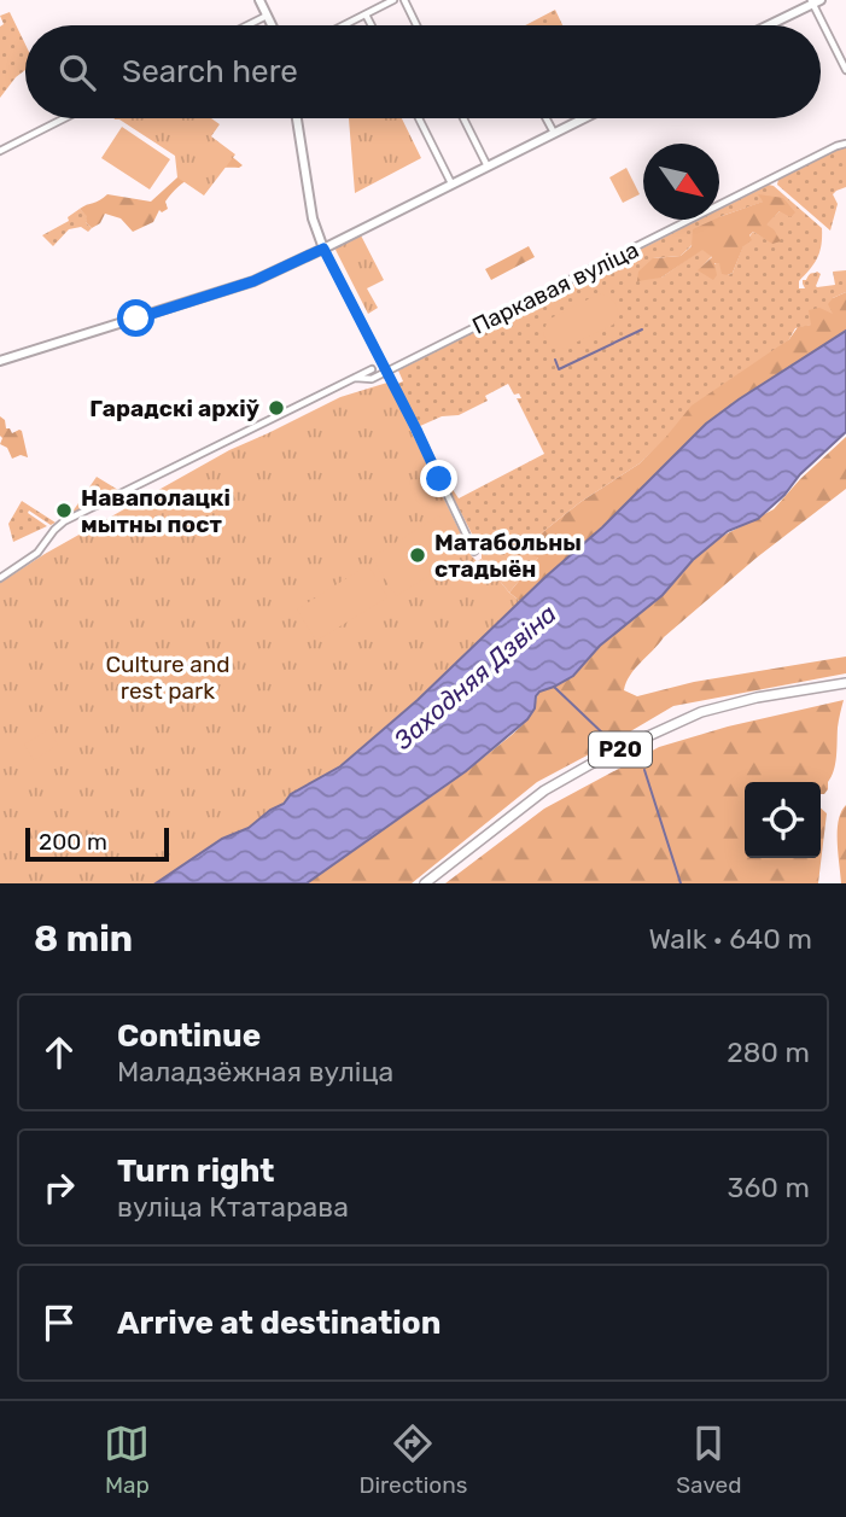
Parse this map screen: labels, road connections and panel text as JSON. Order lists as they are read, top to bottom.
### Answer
{
  "streets": {
    "main road": ["Р20"],
    "street": ["Паркавая вуліца"]
  },
  "water": ["Заходняя Дзвіна"],
  "parks": ["Culture and rest park"],
  "places": ["Гарадскі архіў", "Наваполацкі мытны пост", "Матабольны стадыён"],
  "scale_bar": "200 m",
  "north": "bottom right",
  "page": {
    "search": "Search here",
    "scale": "200 m",
    "heading": ["8 min", "Walk · 640 m"],
    "list": [
      ["Continue", "Маладзёжная вуліца", "280 m"],
      ["Turn right", "вуліца Ктатарава", "360 m"],
      "Arrive at destination"
    ],
    "nav": ["Map", "Directions", "Saved"]
  }
}
